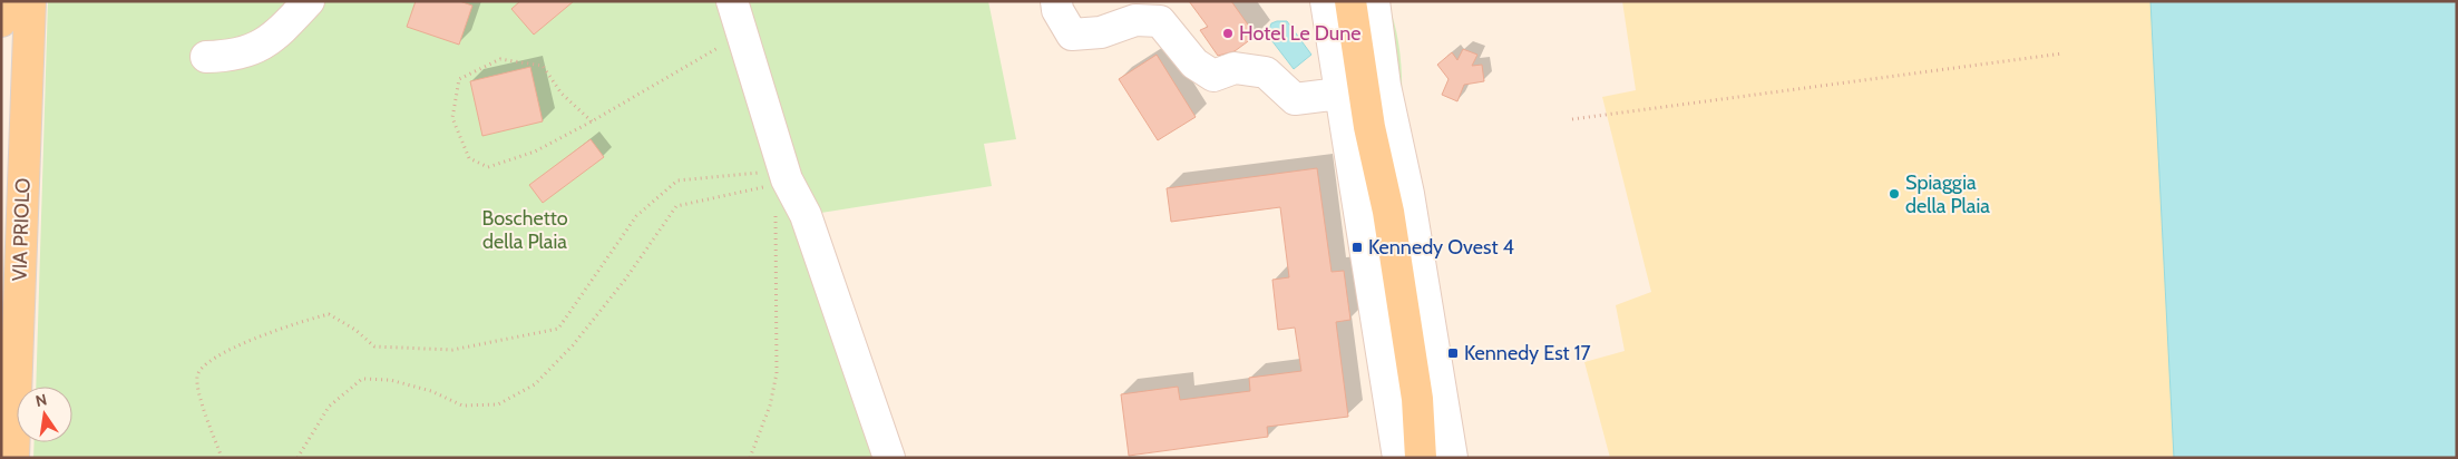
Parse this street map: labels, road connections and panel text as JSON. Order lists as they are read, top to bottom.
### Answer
{
  "streets": {
    "main road": ["VIA PRIOLO"]
  },
  "parks": ["Boschetto della Plaia"],
  "places": {
    "other": ["Hotel Le Dune", "Spiaggia della Plaia"],
    "transit": ["Kennedy Ovest 4", "Kennedy Est 17"]
  },
  "north": "top"
}
